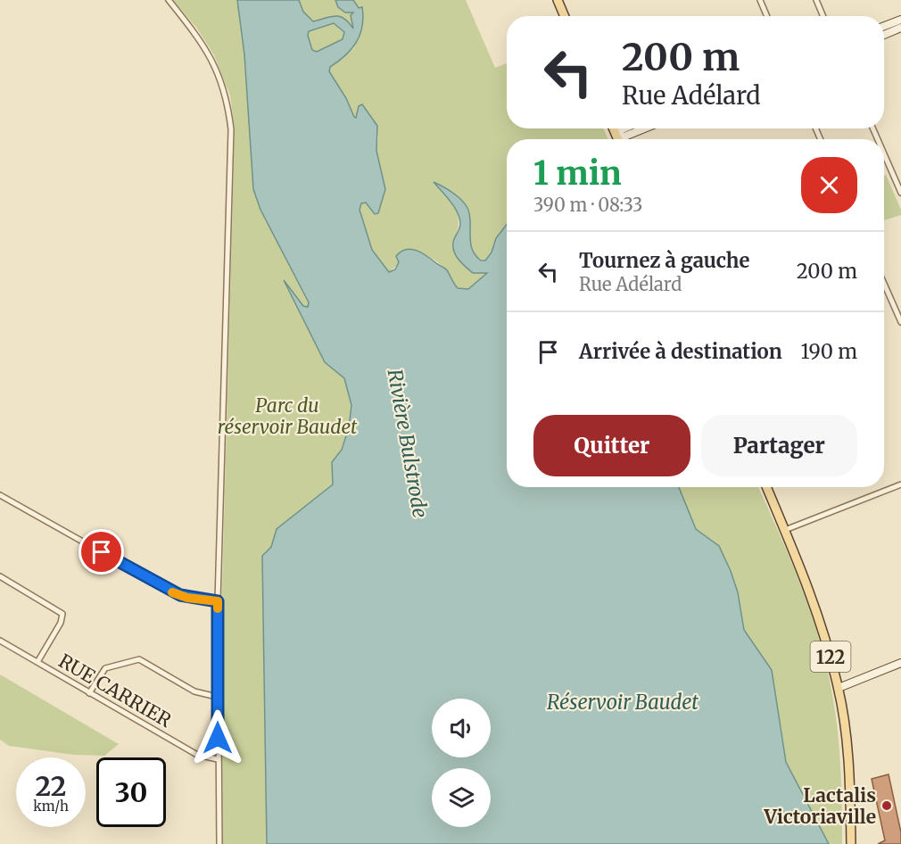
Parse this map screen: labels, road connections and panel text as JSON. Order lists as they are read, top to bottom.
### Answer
{
  "streets": {
    "main road": ["122"],
    "street": ["RUE CARRIER"]
  },
  "water": ["Rivière Bulstrode", "Réservoir Baudet"],
  "parks": ["Parc du réservoir Baudet"],
  "places": ["Lactalis Victoriaville"],
  "page": {
    "turn": ["200 m", "Rue Adélard"],
    "heading": ["1 min", "390 m · 08:33"],
    "list": [
      {
        "name": "Tournez à gauche",
        "note": "Rue Adélard",
        "value": "200 m"
      },
      {
        "name": "Arrivée à destination",
        "value": "190 m"
      }
    ],
    "buttons": ["Quitter", "Partager"],
    "speed": "22 km/h",
    "limit": "30"
  }
}
